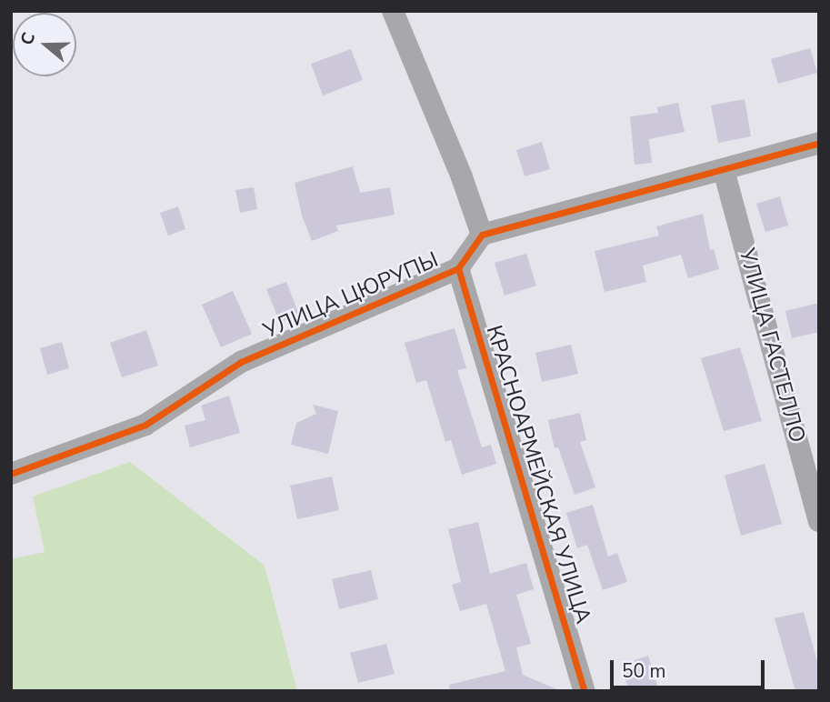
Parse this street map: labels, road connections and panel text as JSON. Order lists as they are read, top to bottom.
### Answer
{
  "streets": {
    "street": ["УЛИЦА ЦЮРУПЫ", "УЛИЦА ГАСТЕЛЛО", "КРАСНОАРМЕЙСКАЯ УЛИЦА"]
  },
  "crossings": [
    ["УЛИЦА ЦЮРУПЫ", "КРАСНОАРМЕЙСКАЯ УЛИЦА"]
  ],
  "scale_bar": "50 m",
  "north": "left"
}
